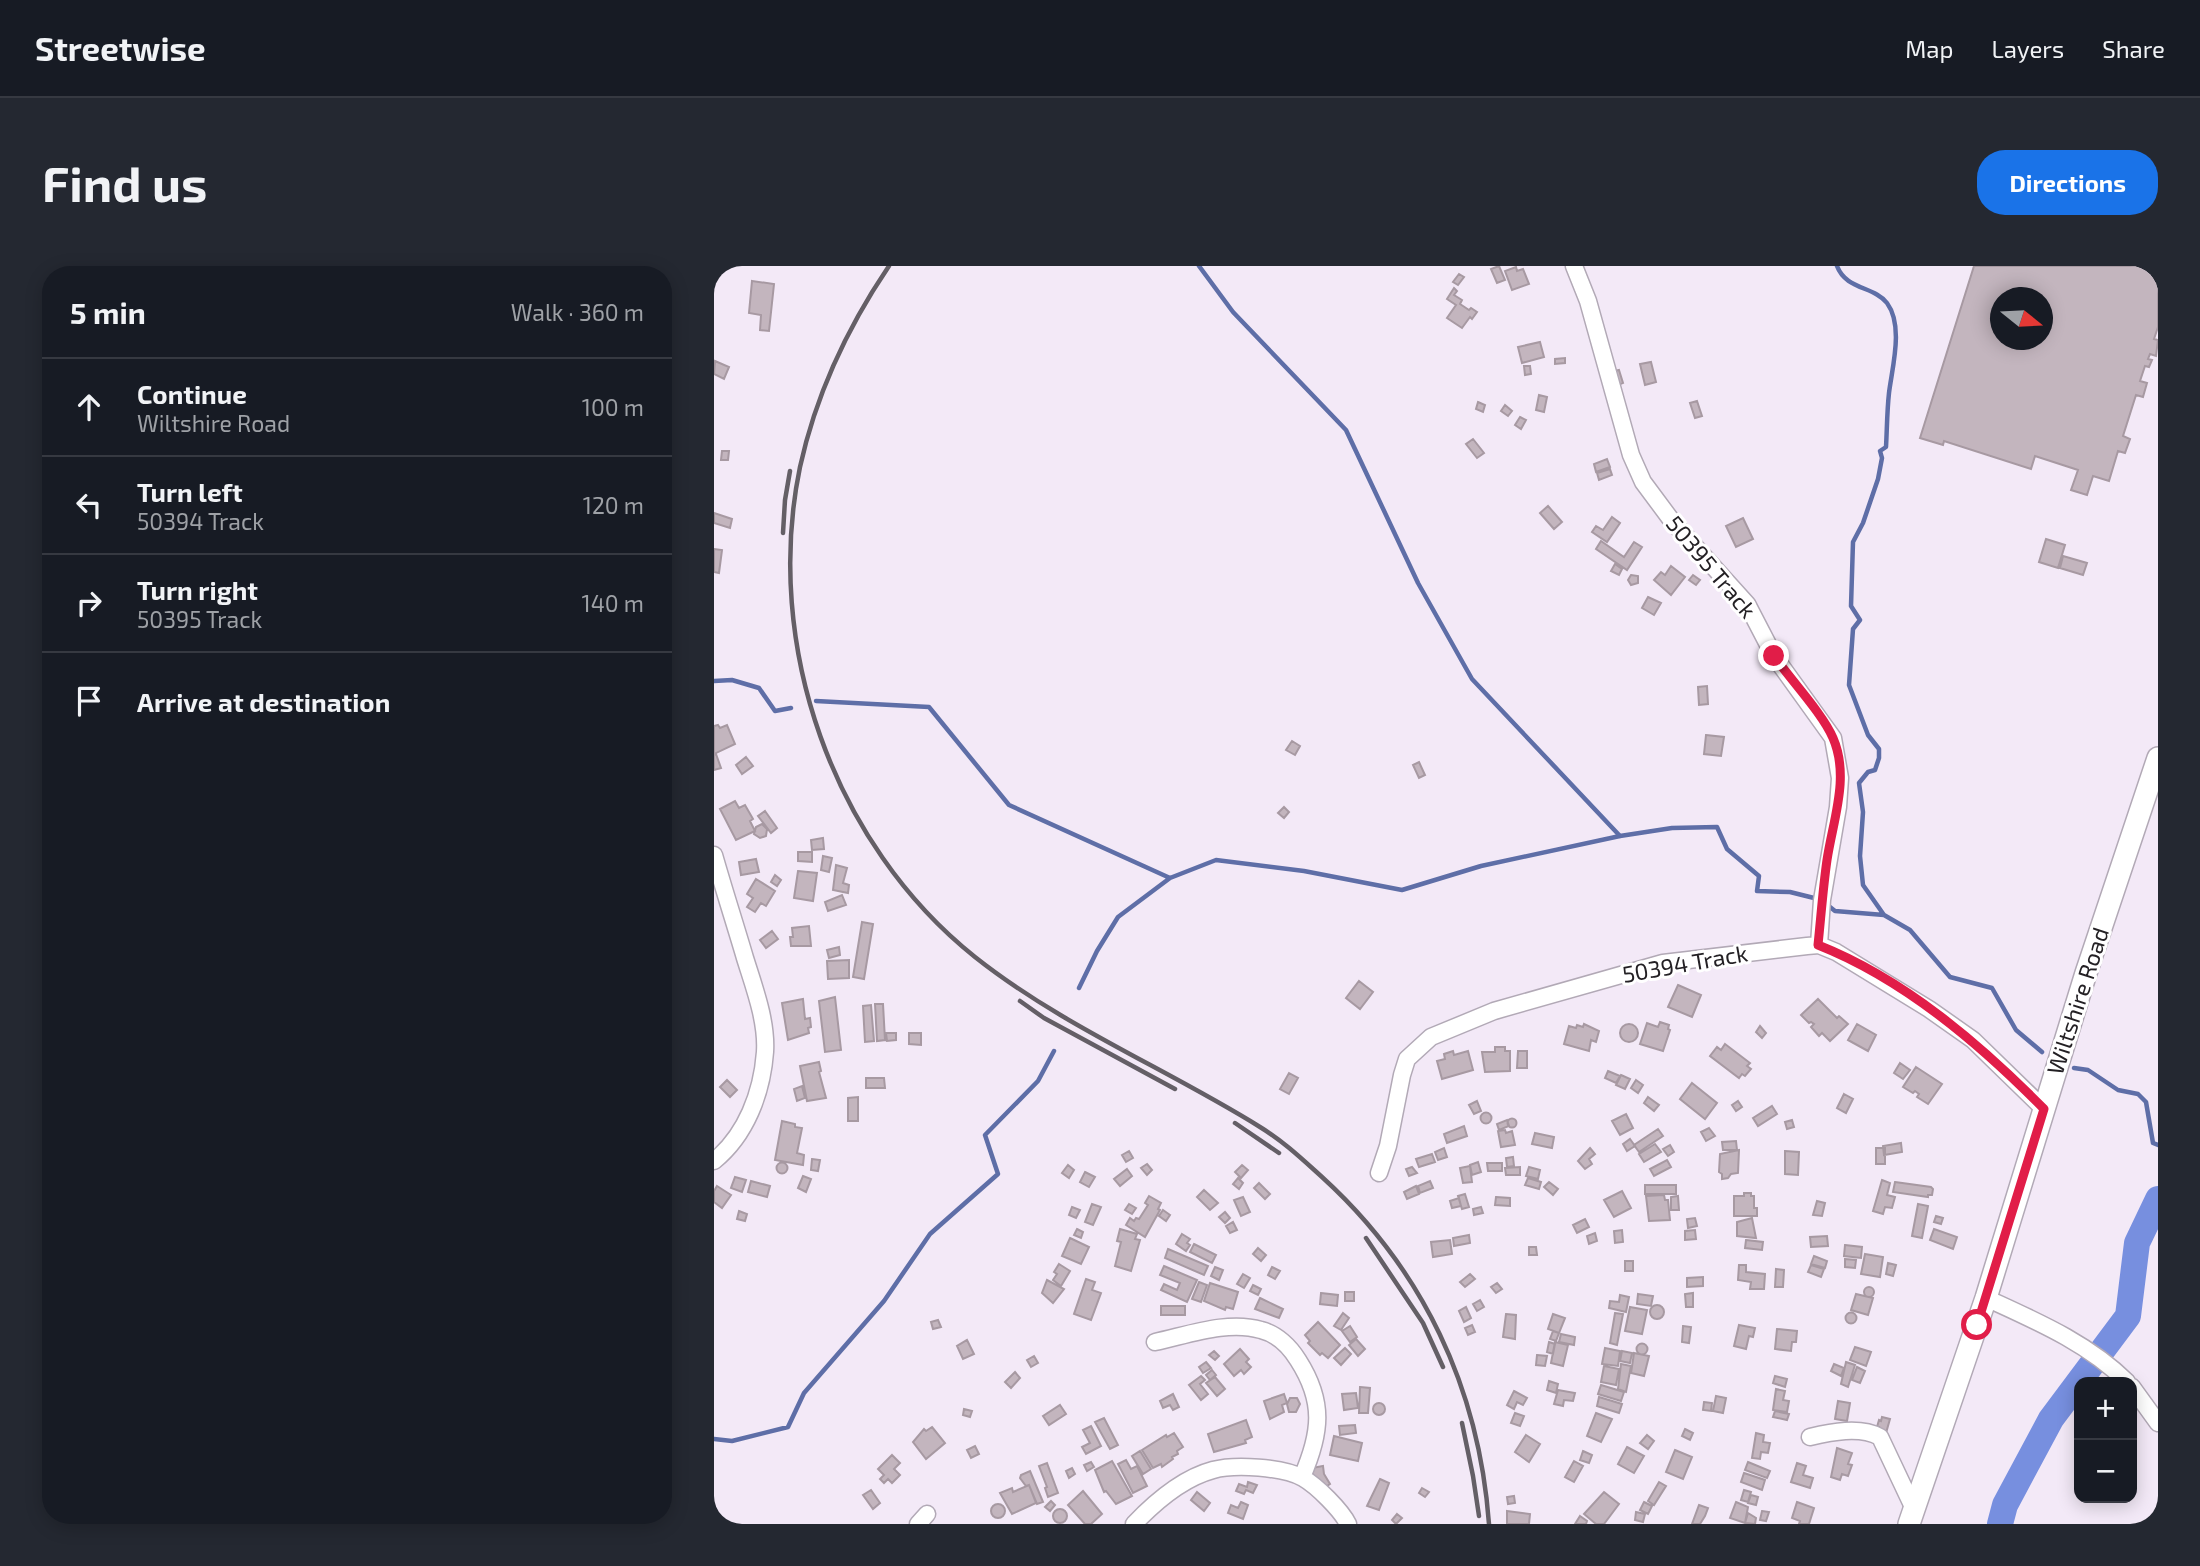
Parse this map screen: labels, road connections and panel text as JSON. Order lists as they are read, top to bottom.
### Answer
{
  "streets": {
    "street": ["50395 Track", "50394 Track", "Wiltshire Road"]
  },
  "crossings": [
    ["50395 Track", "50394 Track"]
  ],
  "north": "right",
  "page": {
    "header": "Streetwise",
    "nav": ["Map", "Layers", "Share"],
    "buttons": "Directions",
    "title": "Find us",
    "heading": ["5 min", "Walk · 360 m"],
    "list": [
      ["Continue", "Wiltshire Road", "100 m"],
      ["Turn left", "50394 Track", "120 m"],
      ["Turn right", "50395 Track", "140 m"],
      "Arrive at destination"
    ],
    "map_buttons": ["+", "−"]
  }
}
